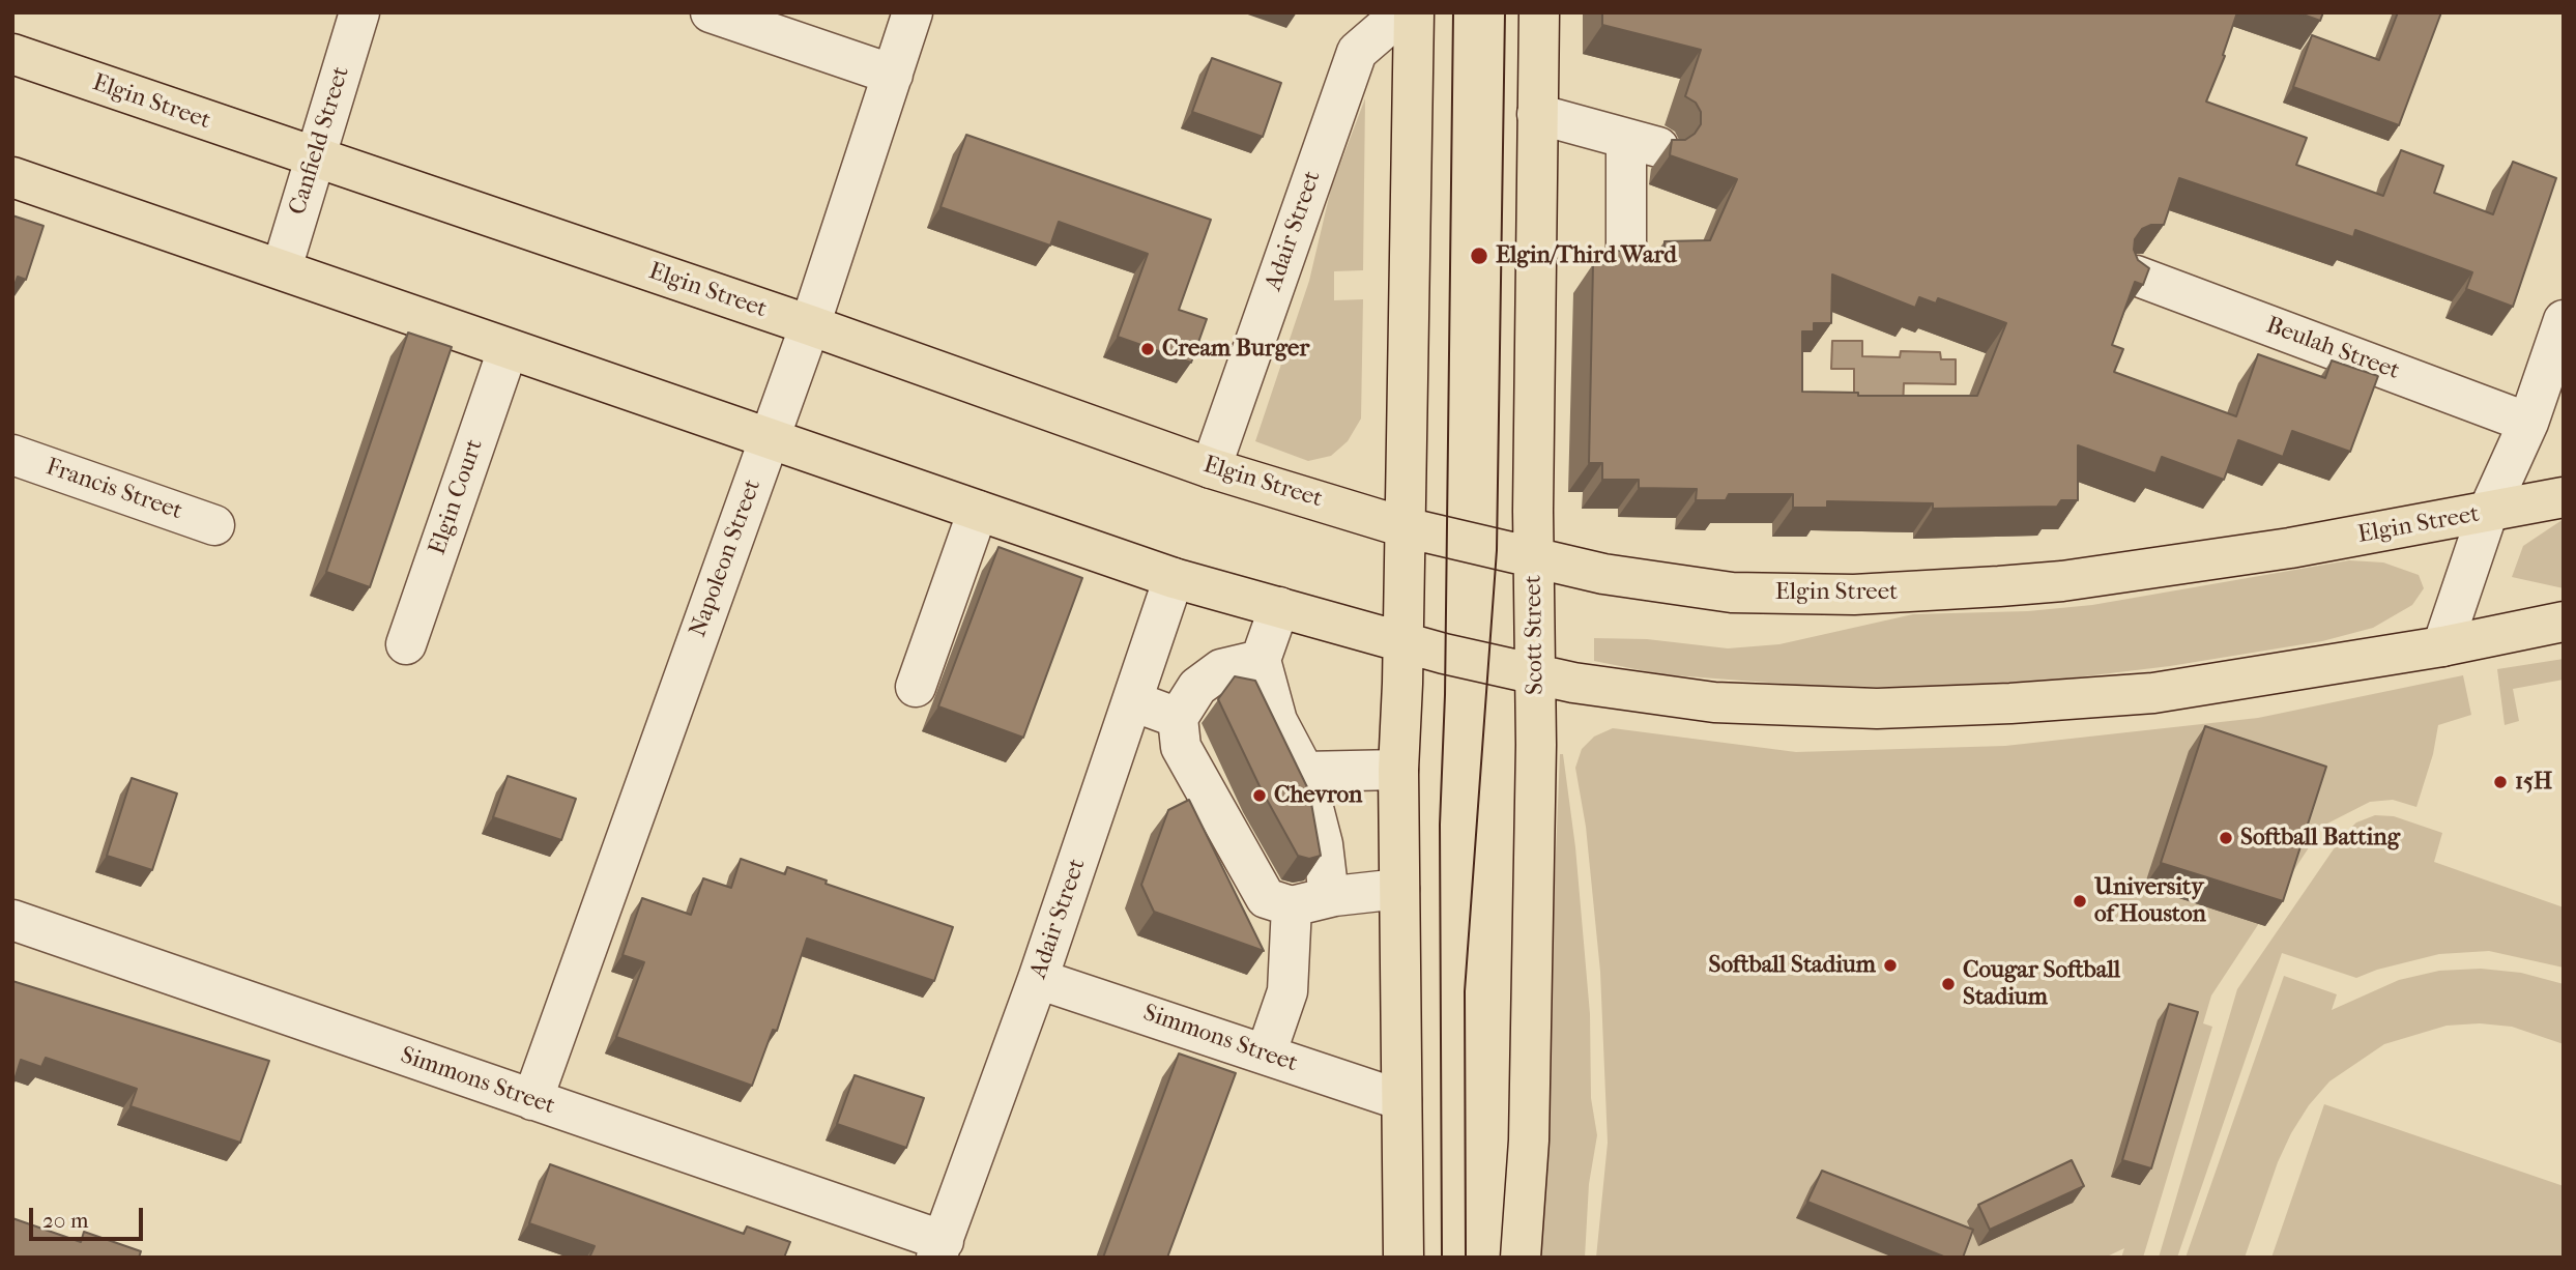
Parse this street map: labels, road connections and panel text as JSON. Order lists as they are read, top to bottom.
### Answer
{
  "streets": {
    "main road": ["Elgin Street", "Scott Street"],
    "street": [
      "Canfield Street",
      "Adair Street",
      "Beulah Street",
      "Francis Street",
      "Elgin Court",
      "Napoleon Street",
      "Simmons Street"
    ]
  },
  "crossings": [
    ["Elgin Street", "Canfield Street"],
    ["Elgin Street", "Adair Street"],
    ["Elgin Street", "Napoleon Street"],
    ["Elgin Street", "Scott Street"],
    ["Adair Street", "Simmons Street"],
    ["Napoleon Street", "Simmons Street"]
  ],
  "places": [
    "Elgin/Third Ward",
    "Cream Burger",
    "15H",
    "Chevron",
    "Softball Batting",
    "University of Houston",
    "Softball Stadium",
    "Cougar Softball Stadium"
  ],
  "scale_bar": "20 m"
}
